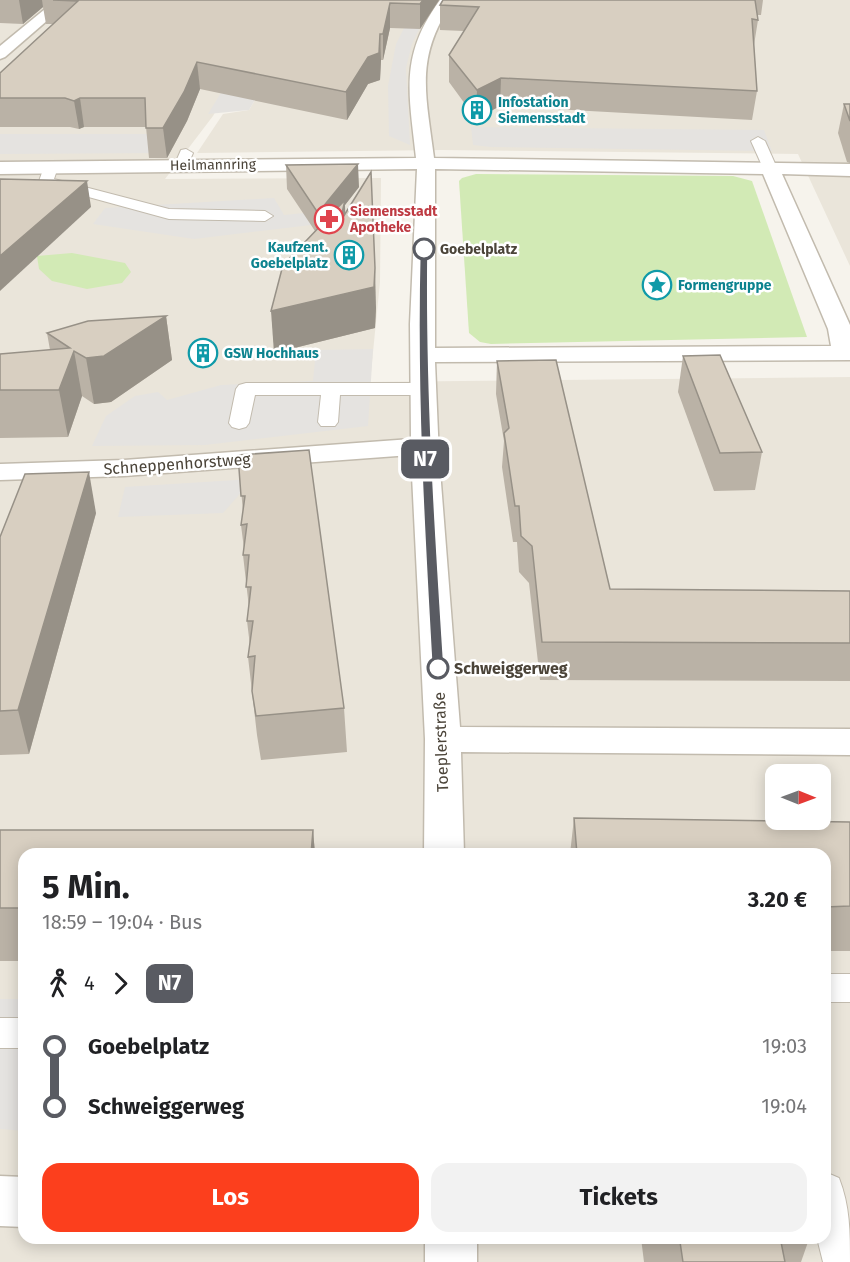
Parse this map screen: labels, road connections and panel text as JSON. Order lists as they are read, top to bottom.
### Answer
{
  "streets": {
    "street": ["Heilmannring", "Schneppenhorstweg", "Toeplerstraße"]
  },
  "crossings": [
    ["Heilmannring", "Toeplerstraße"],
    ["Schneppenhorstweg", "Toeplerstraße"]
  ],
  "places": {
    "building": ["Infostation Siemensstadt", "Kaufzent. Goebelplatz", "GSW Hochhaus"],
    "pharmacy": ["Siemensstadt Apotheke"],
    "other": ["Goebelplatz", "Schweiggerweg"],
    "place": ["Formengruppe"]
  },
  "lines": ["bus line N7"],
  "north": "right",
  "page": {
    "on_map": "N7",
    "heading": ["5 Min.", "18:59 – 19:04 · Bus", "3.20 €"],
    "legs": ["4", "N7"],
    "list": [
      {
        "name": "Goebelplatz",
        "value": "19:03"
      },
      {
        "name": "Schweiggerweg",
        "value": "19:04"
      }
    ],
    "buttons": ["Los", "Tickets"]
  }
}
